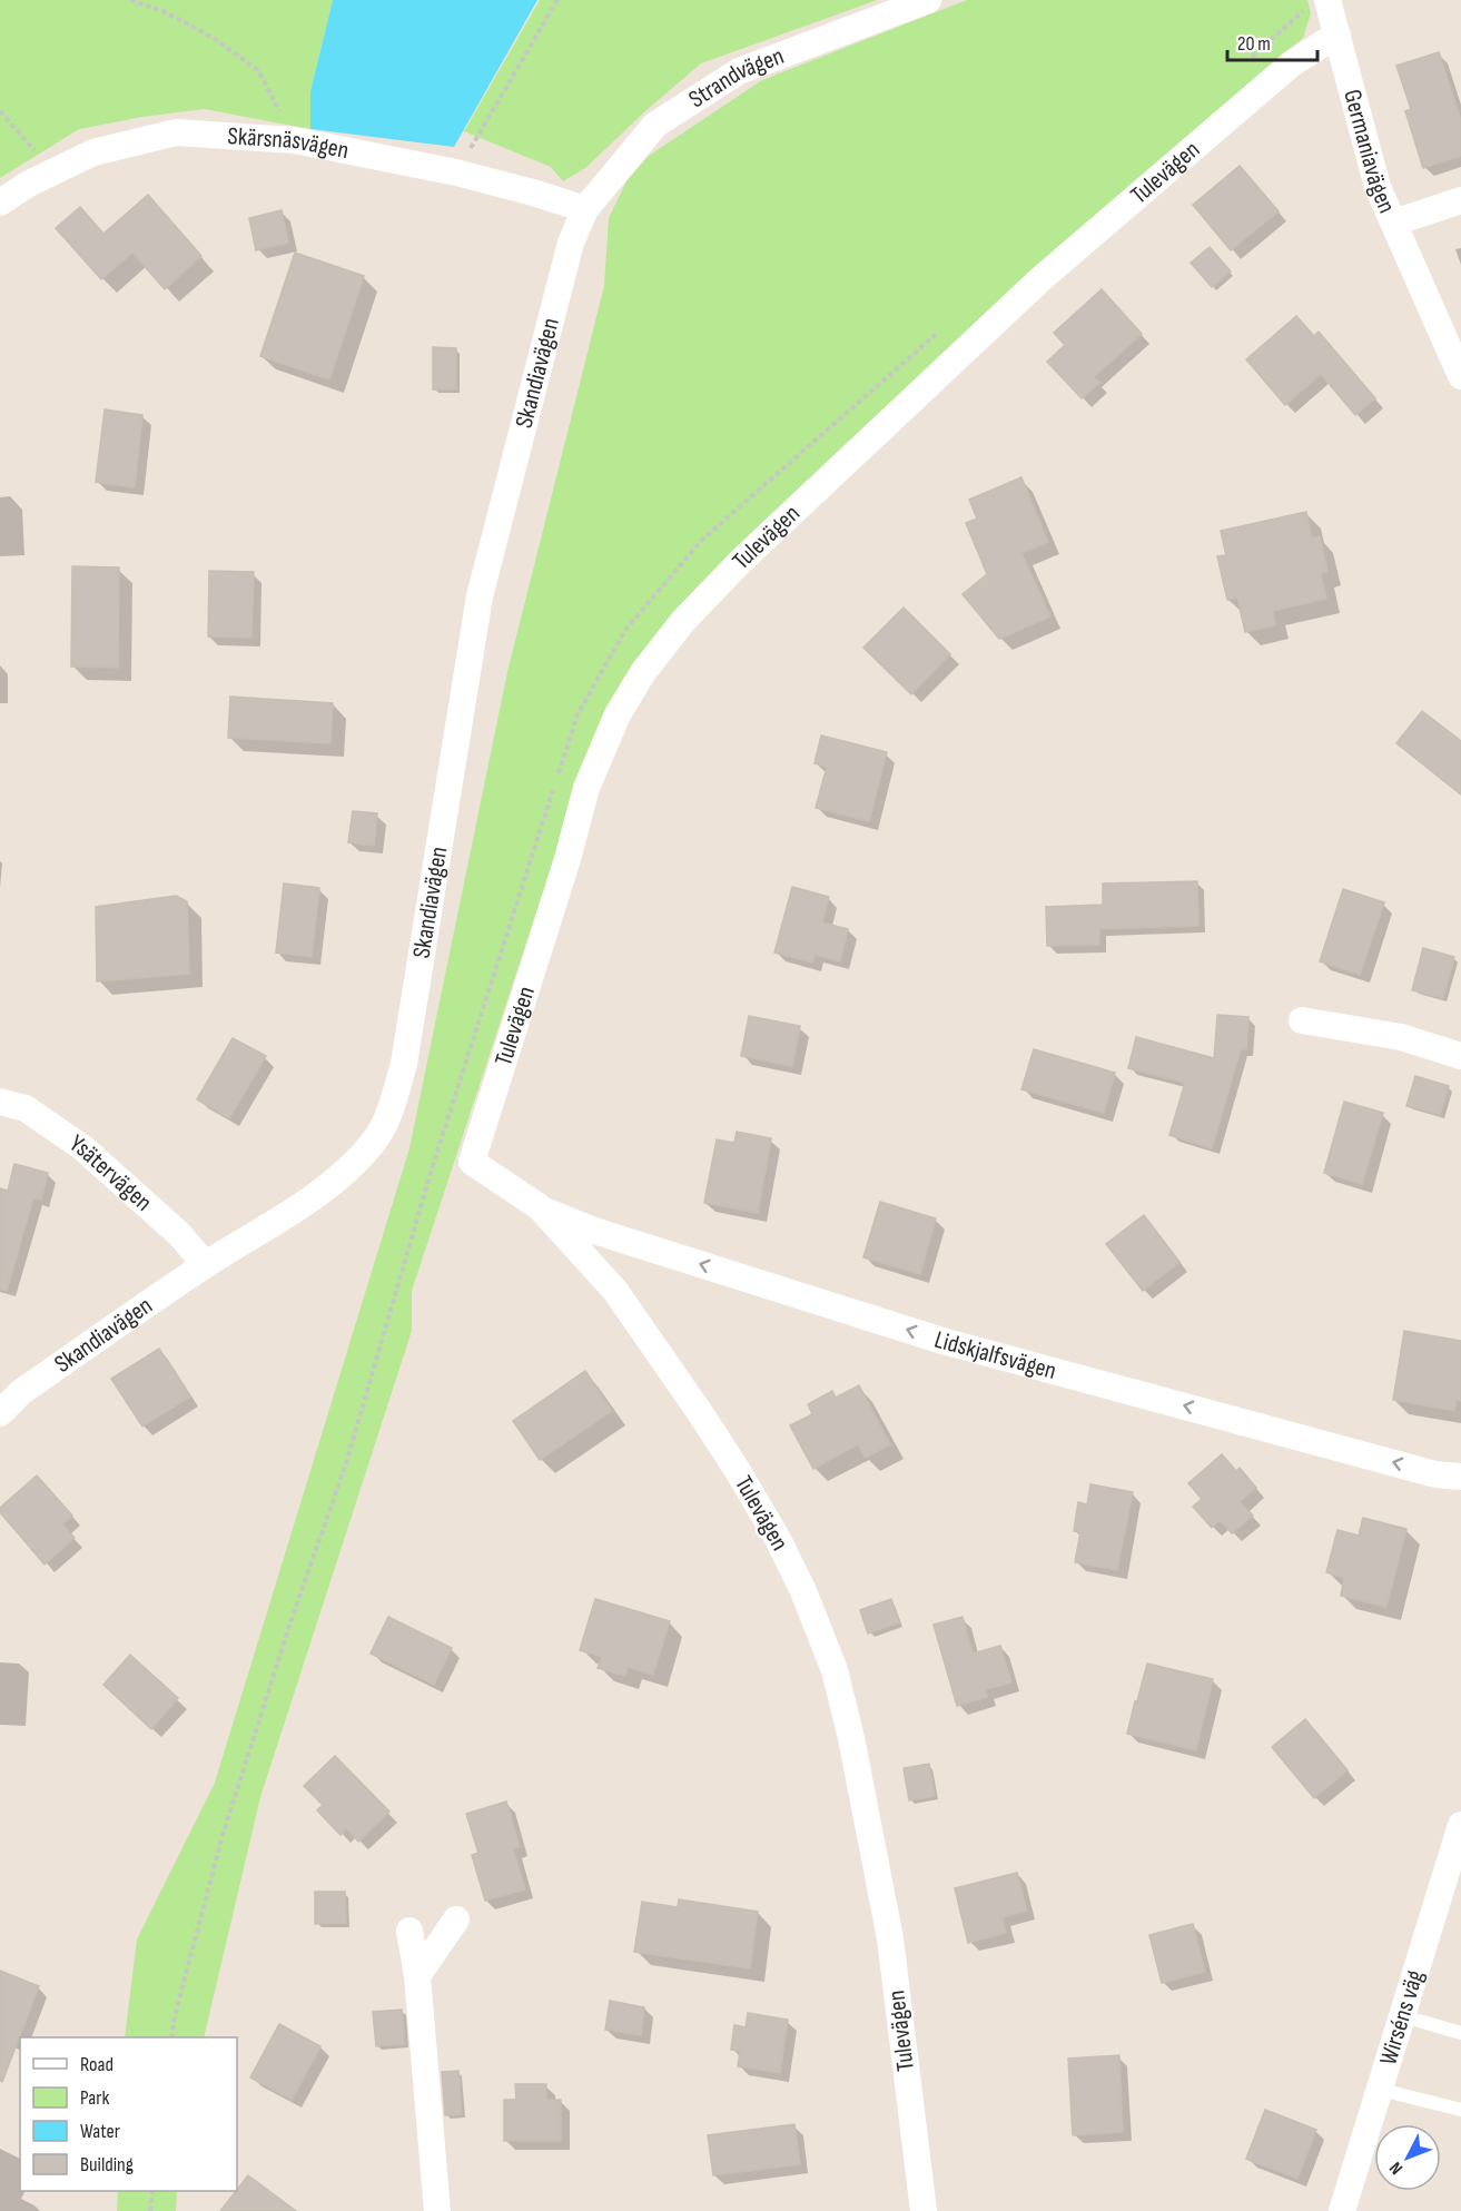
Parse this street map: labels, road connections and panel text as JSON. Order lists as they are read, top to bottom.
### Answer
{
  "streets": {
    "street": [
      "Strandvägen",
      "Skärsnäsvägen",
      "Germaniavägen",
      "Tulevägen",
      "Skandiavägen",
      "Ysätervägen",
      "Lidskjalfsvägen",
      "Wirséns väg"
    ]
  },
  "crossings": [
    ["Strandvägen", "Skärsnäsvägen"],
    ["Strandvägen", "Skandiavägen"],
    ["Skärsnäsvägen", "Skandiavägen"],
    ["Germaniavägen", "Tulevägen"],
    ["Tulevägen", "Lidskjalfsvägen"],
    ["Skandiavägen", "Ysätervägen"]
  ],
  "one_way": ["Lidskjalfsvägen"],
  "legend": [
    "Road",
    "Park",
    "Water",
    "Building"
  ],
  "scale_bar": "20 m",
  "north": "bottom left"
}
